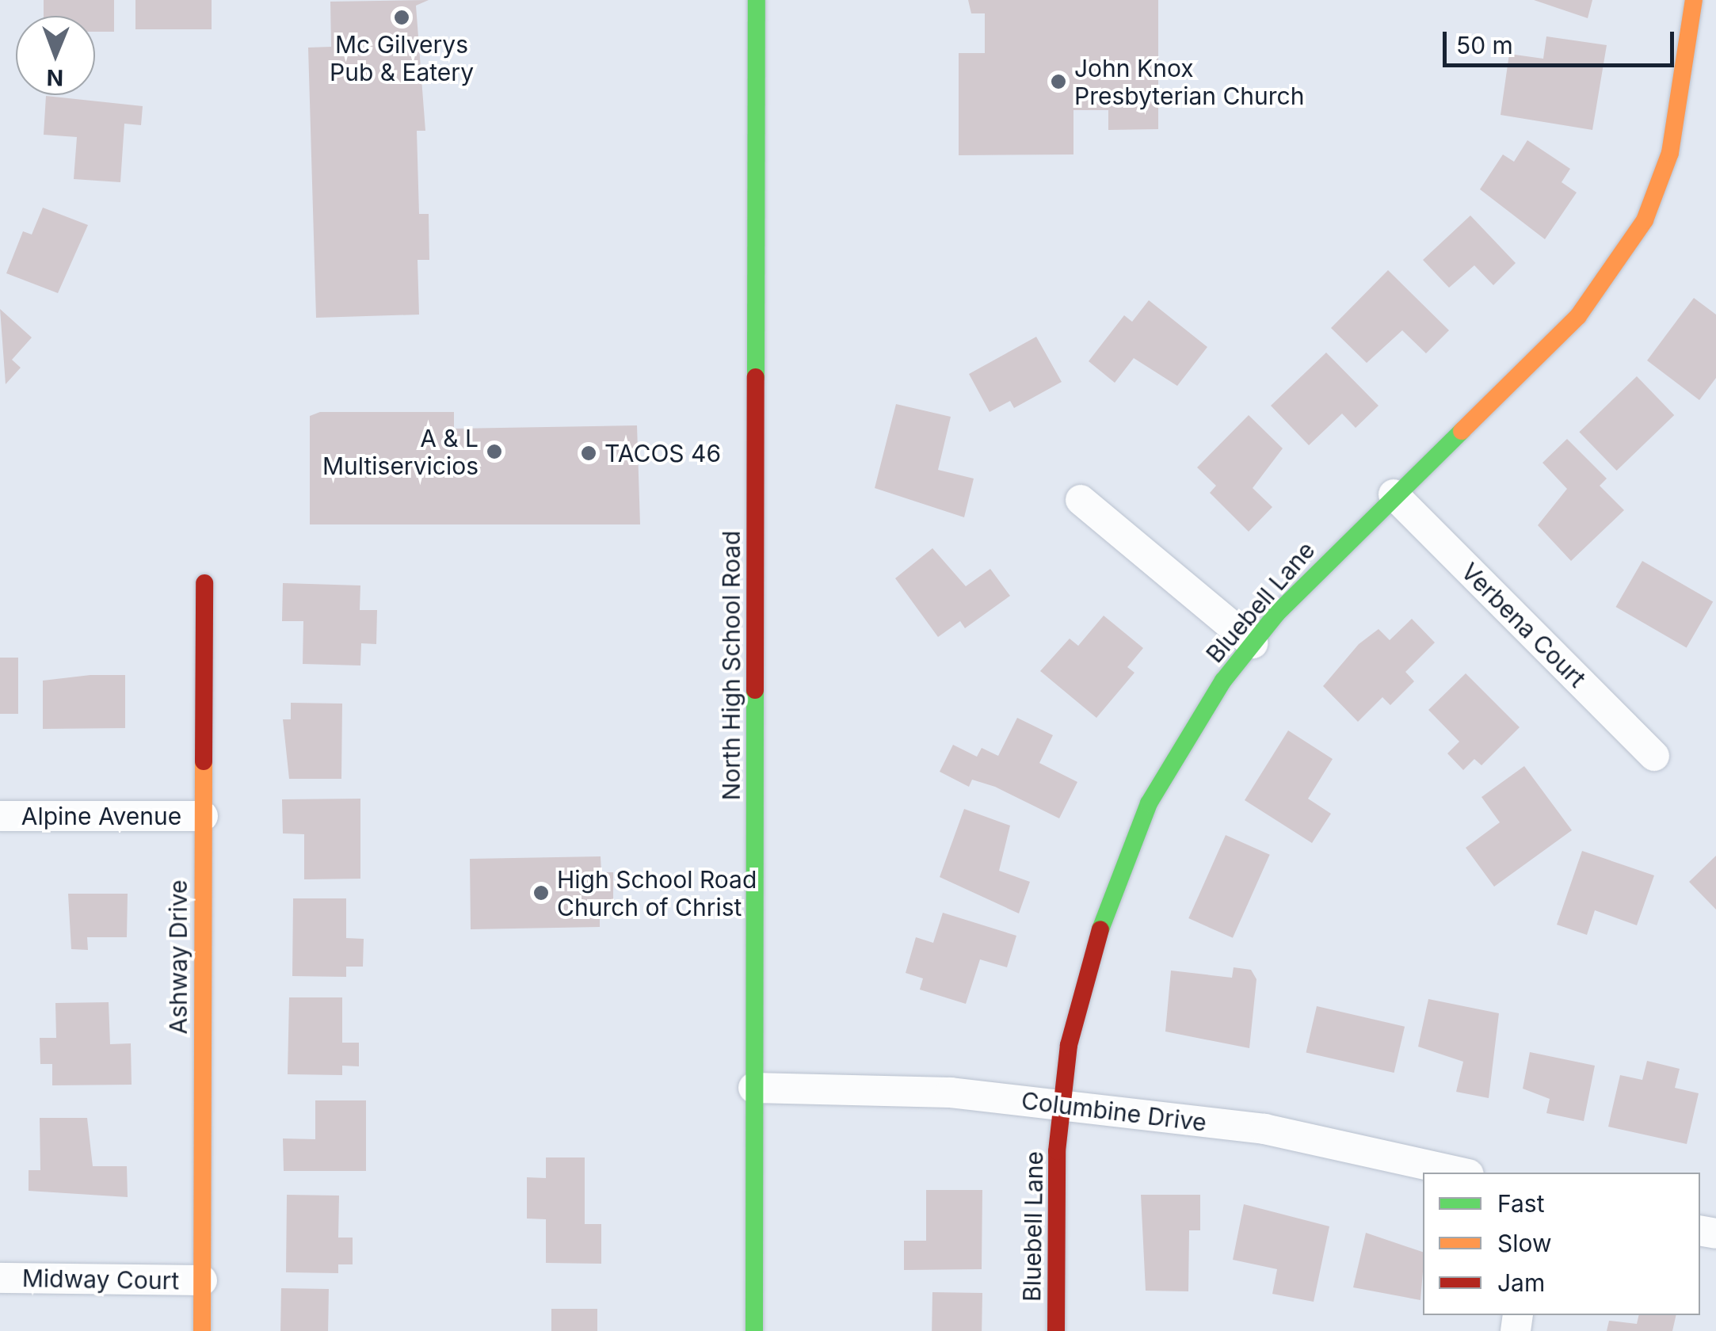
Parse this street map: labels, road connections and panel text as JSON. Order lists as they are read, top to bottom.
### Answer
{
  "streets": {
    "street": [
      "Bluebell Lane",
      "Verbena Court",
      "North High School Road",
      "Alpine Avenue",
      "Ashway Drive",
      "Columbine Drive",
      "Midway Court"
    ]
  },
  "crossings": [
    ["Bluebell Lane", "Verbena Court"],
    ["Bluebell Lane", "Columbine Drive"],
    ["North High School Road", "Columbine Drive"],
    ["Alpine Avenue", "Ashway Drive"],
    ["Ashway Drive", "Midway Court"]
  ],
  "places": [
    "Mc Gilverys Pub & Eatery",
    "John Knox Presbyterian Church",
    "A & L Multiservicios",
    "TACOS 46",
    "High School Road Church of Christ"
  ],
  "legend": ["Fast", "Slow", "Jam"],
  "scale_bar": "50 m",
  "north": "bottom"
}
